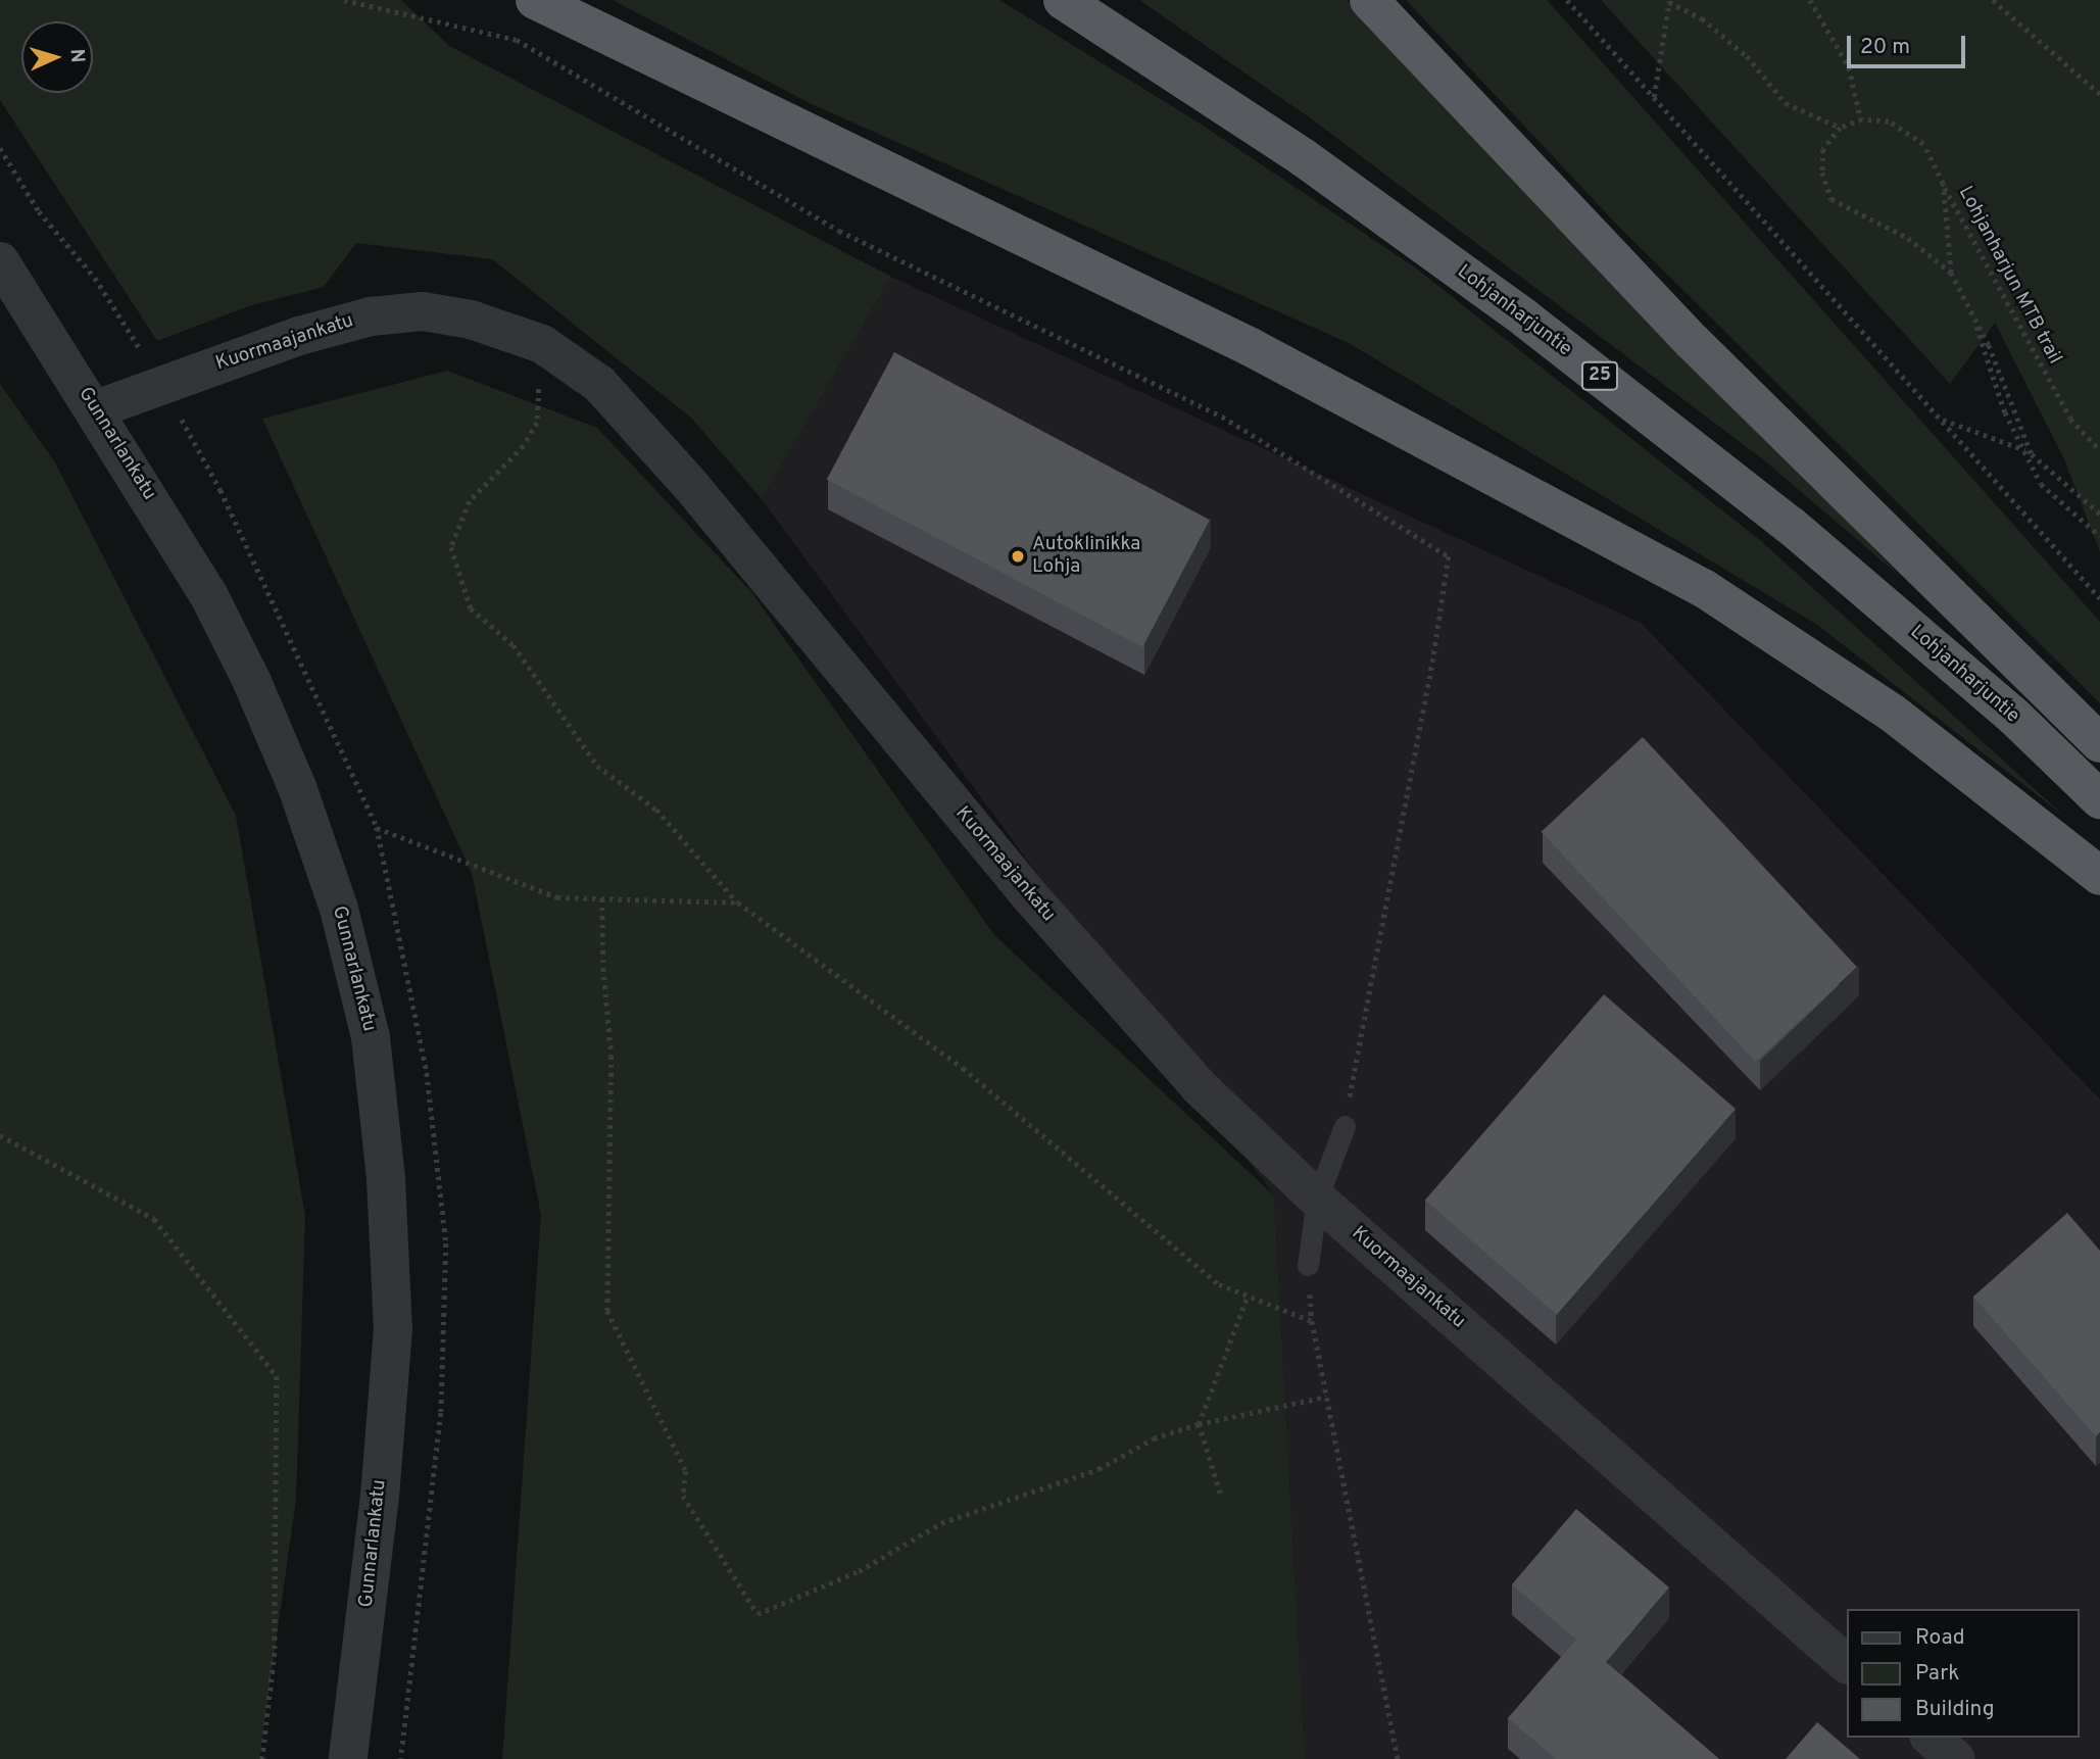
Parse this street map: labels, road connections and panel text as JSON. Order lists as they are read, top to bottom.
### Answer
{
  "streets": {
    "highway": ["Lohjanharjuntie", "25"],
    "street": ["Kuormaajankatu", "Gunnarlankatu"],
    "path": ["Lohjanharjun MTB trail"]
  },
  "crossings": [
    ["Kuormaajankatu", "Gunnarlankatu"]
  ],
  "places": ["Autoklinikka Lohja"],
  "legend": ["Road", "Park", "Building"],
  "scale_bar": "20 m",
  "north": "right"
}
